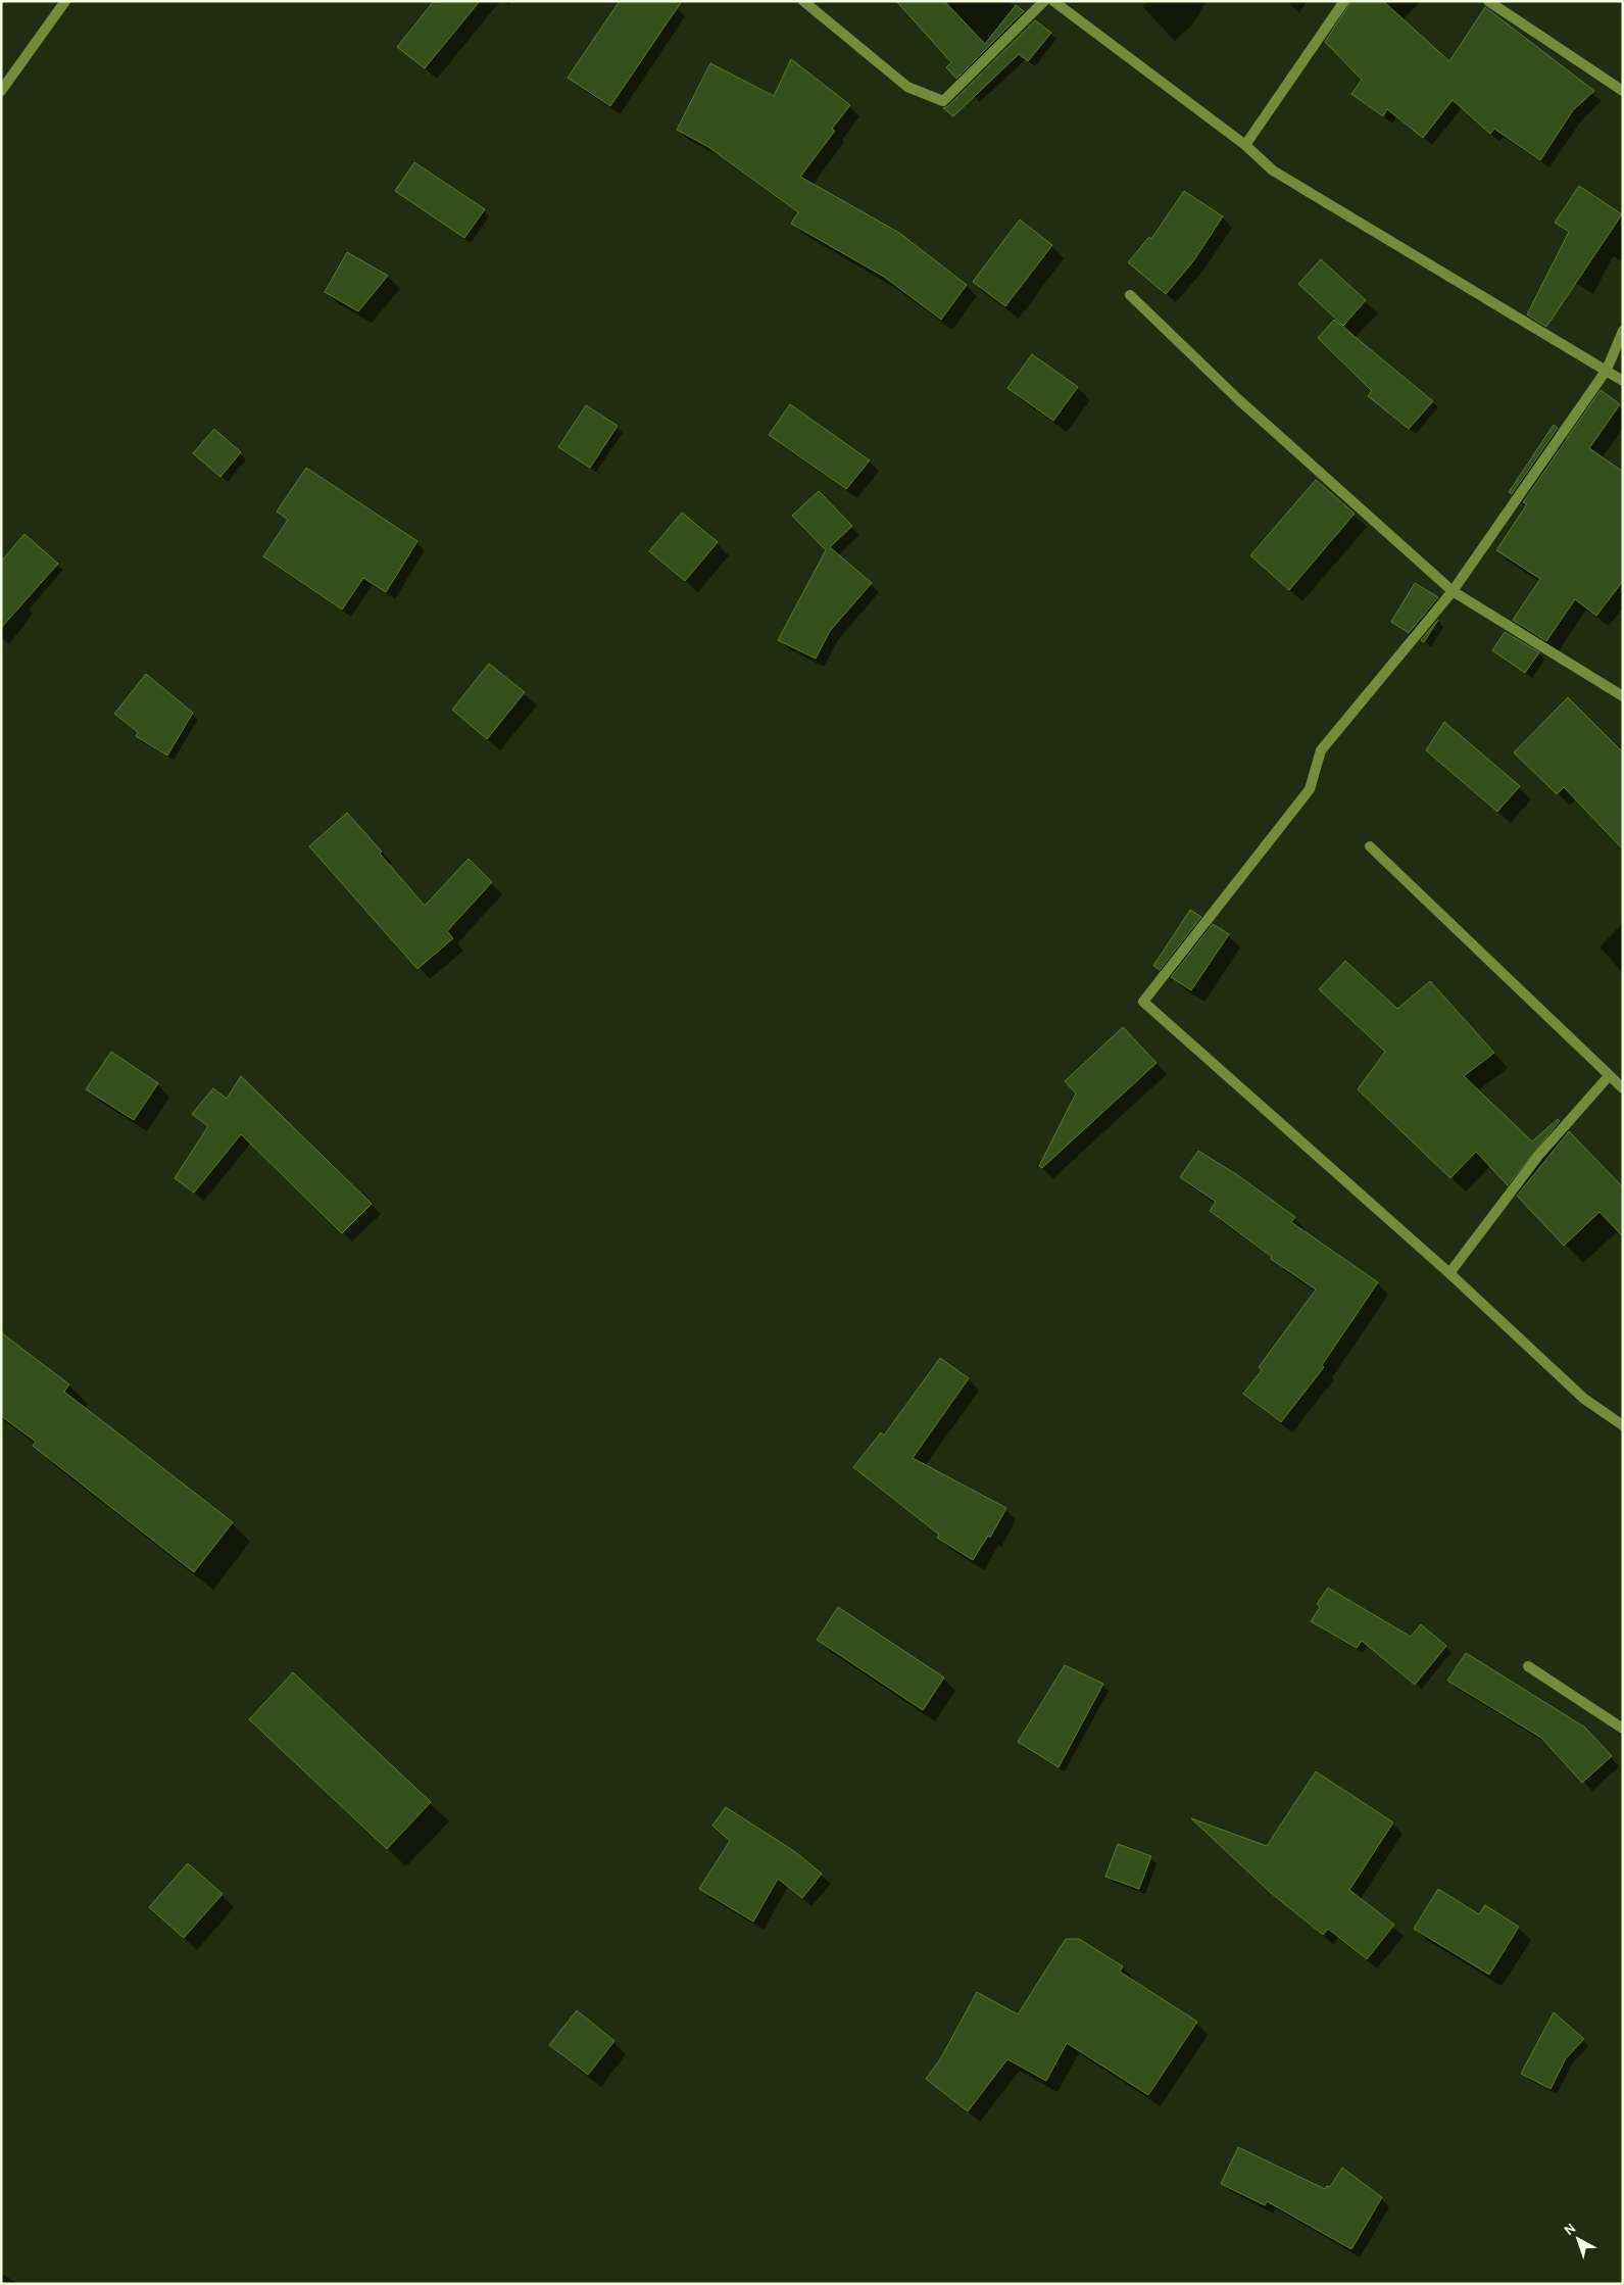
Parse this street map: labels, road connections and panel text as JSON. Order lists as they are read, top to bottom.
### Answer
{
  "north": "top left"
}
